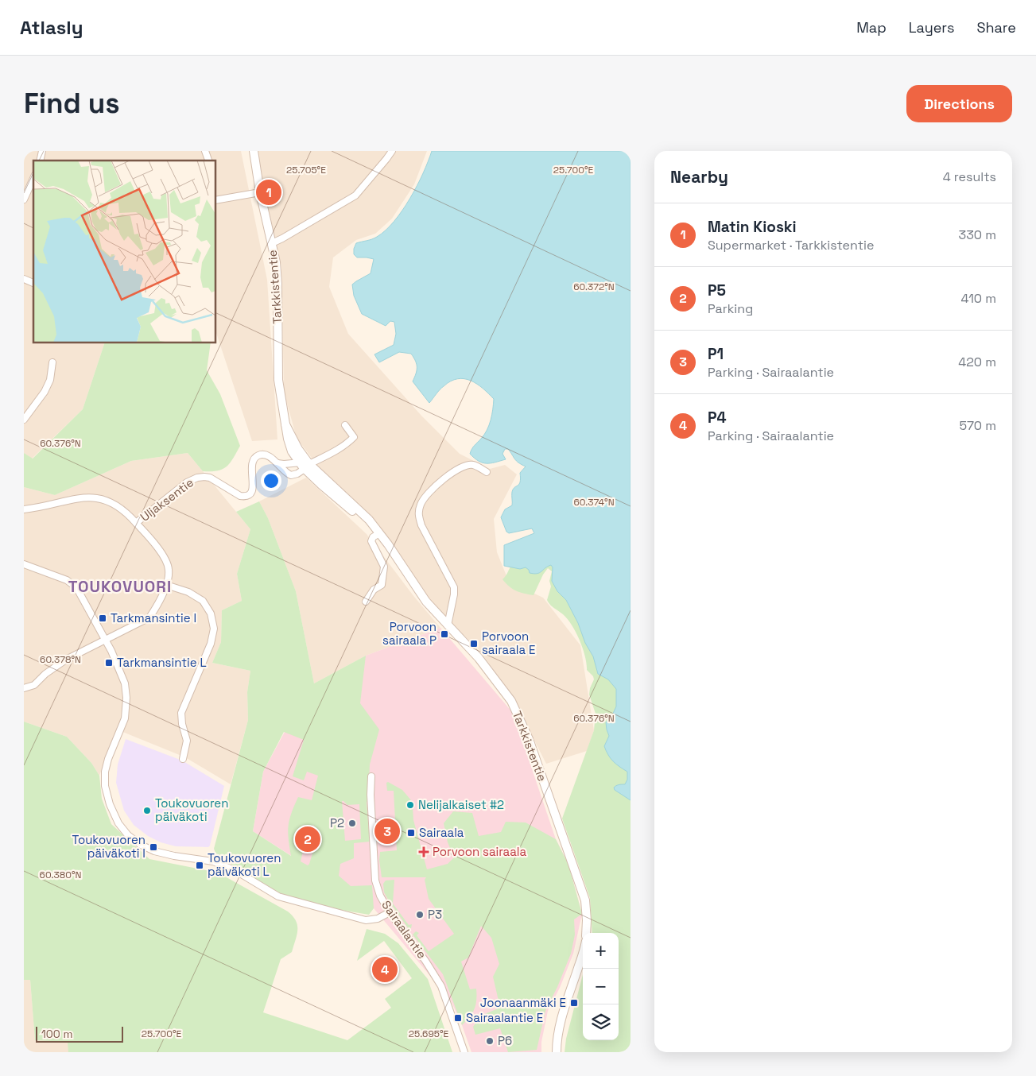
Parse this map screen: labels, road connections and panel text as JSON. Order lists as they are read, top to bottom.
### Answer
{
  "streets": {
    "street": ["Tarkkistentie", "Uljaksentie", "Sairaalantie"]
  },
  "crossings": [
    ["Tarkkistentie", "Uljaksentie"]
  ],
  "districts": ["TOUKOVUORI"],
  "places": {
    "transit": [
      "Tarkmansintie I",
      "Porvoon sairaala P",
      "Porvoon sairaala E",
      "Tarkmansintie L",
      "Sairaala",
      "Toukovuoren päiväkoti I",
      "Toukovuoren päiväkoti L",
      "Joonaanmäki E",
      "Sairaalantie E"
    ],
    "other": [
      "Nelijalkaiset #2",
      "Toukovuoren päiväkoti",
      "P2",
      "P3",
      "P6"
    ],
    "health": ["Porvoon sairaala"]
  },
  "scale_bar": "100 m",
  "page": {
    "header": "Atlasly",
    "nav": ["Map", "Layers", "Share"],
    "buttons": "Directions",
    "title": "Find us",
    "heading": ["Nearby", "4 results"],
    "pins": [
      "1",
      "3",
      "2",
      "4"
    ],
    "list": [
      {
        "mark": "1",
        "name": "Matin Kioski",
        "note": "Supermarket · Tarkkistentie",
        "value": "330 m"
      },
      {
        "mark": "2",
        "name": "P5",
        "note": "Parking",
        "value": "410 m"
      },
      {
        "mark": "3",
        "name": "P1",
        "note": "Parking · Sairaalantie",
        "value": "420 m"
      },
      {
        "mark": "4",
        "name": "P4",
        "note": "Parking · Sairaalantie",
        "value": "570 m"
      }
    ],
    "map_buttons": ["+", "−"],
    "scale": "100 m"
  },
  "coordinates": [
    "25.705°E",
    "25.700°E",
    "60.372°N",
    "60.376°N",
    "60.374°N",
    "60.378°N",
    "60.380°N",
    "25.695°E"
  ]
}
